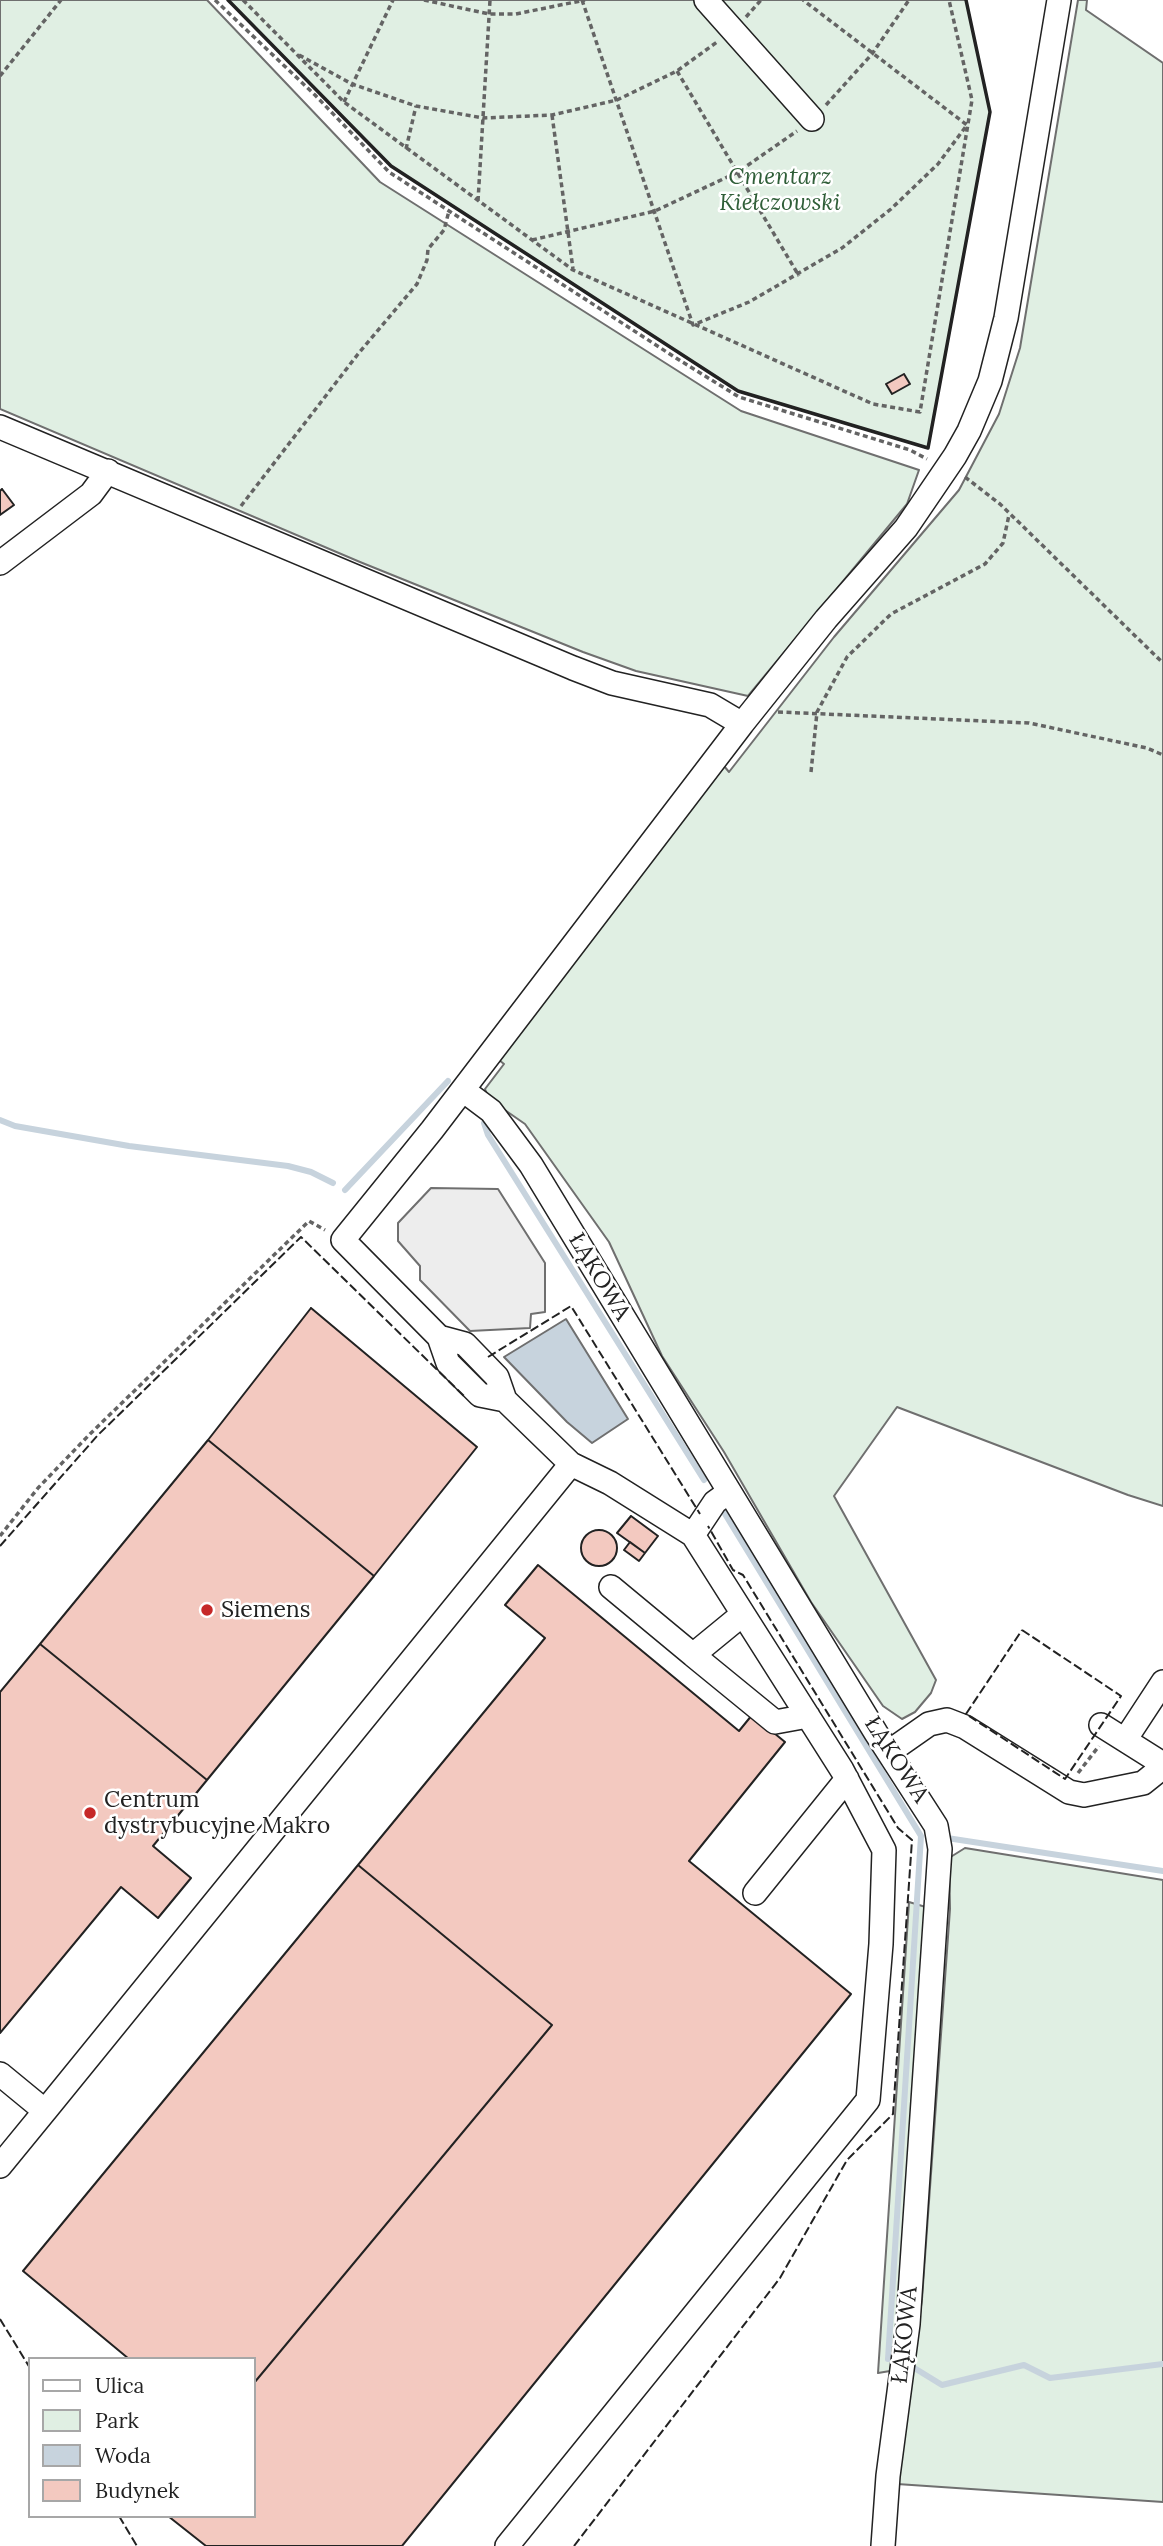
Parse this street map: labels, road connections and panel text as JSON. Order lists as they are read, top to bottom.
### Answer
{
  "streets": {
    "street": ["ŁĄKOWA"]
  },
  "parks": ["Cmentarz Kiełczowski"],
  "places": ["Siemens", "Centrum dystrybucyjne Makro"],
  "legend": [
    "Ulica",
    "Park",
    "Woda",
    "Budynek"
  ]
}
